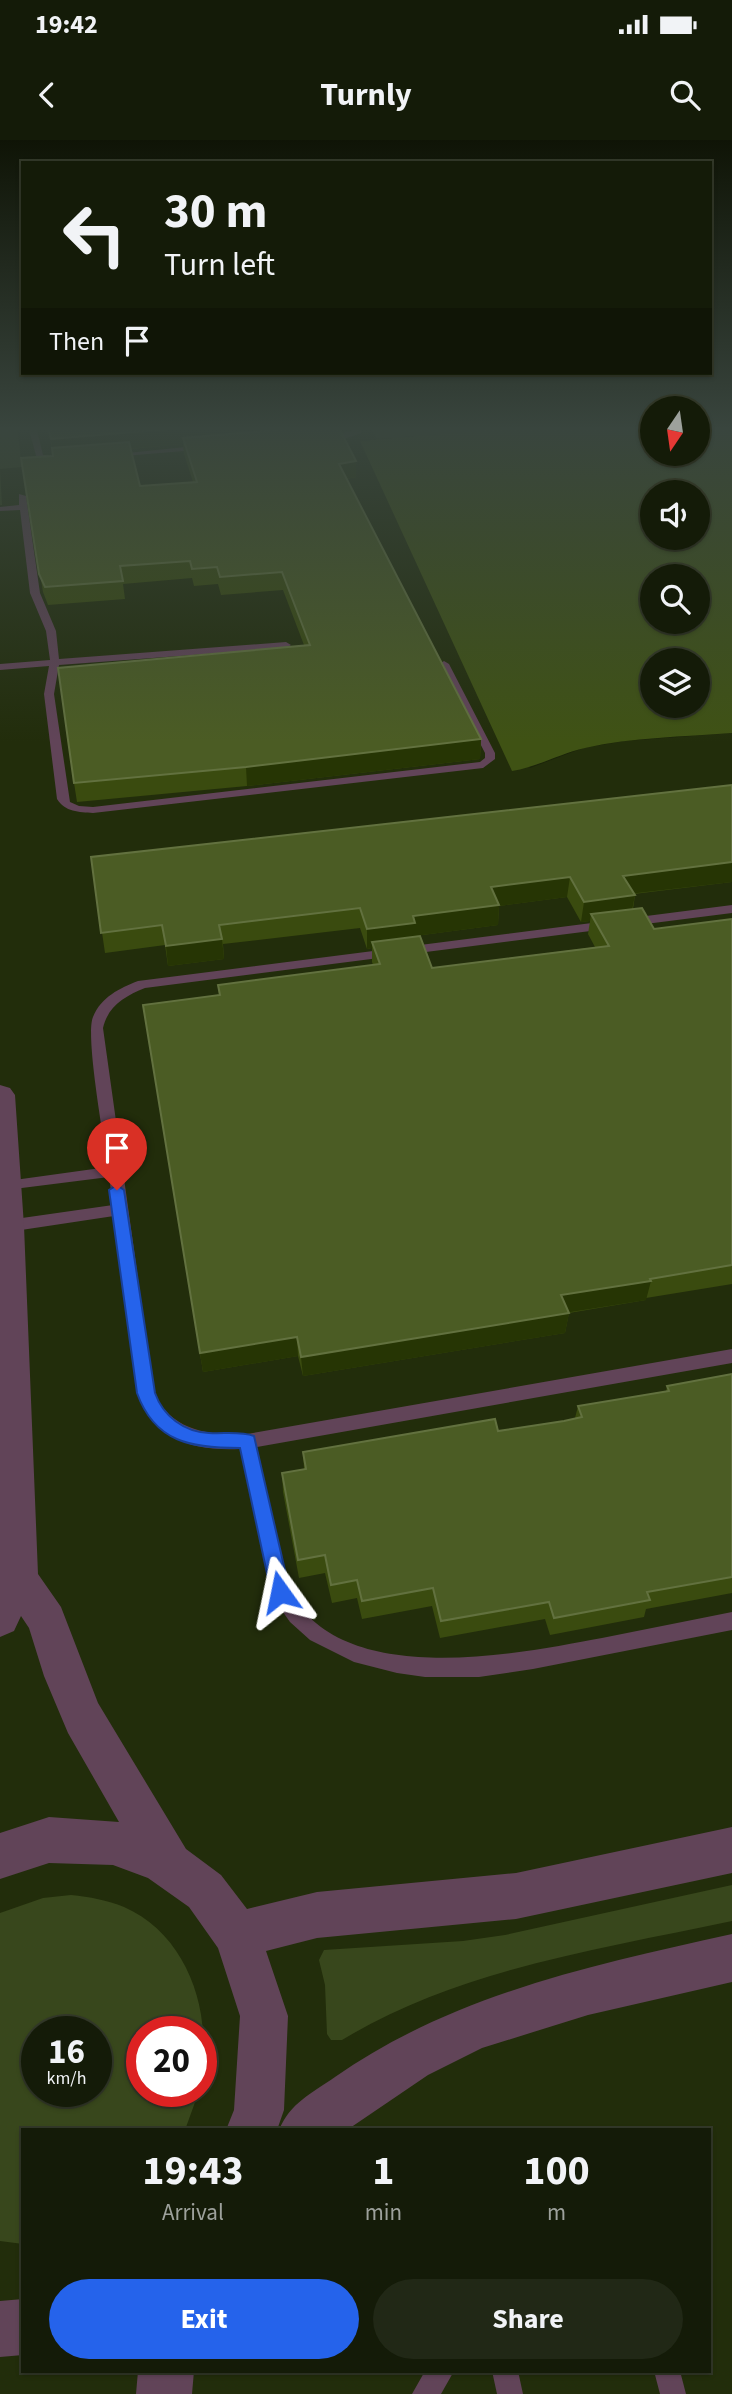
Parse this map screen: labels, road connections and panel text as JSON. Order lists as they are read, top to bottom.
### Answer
{
  "north": "bottom",
  "page": {
    "status": "19:42",
    "header": "Turnly",
    "turn": ["30 m", "Turn left"],
    "then": "Then",
    "speed": "16 km/h",
    "limit": "20",
    "eta": [
      "19:43",
      "Arrival",
      "1",
      "min",
      "100",
      "m"
    ],
    "buttons": ["Exit", "Share"]
  }
}
